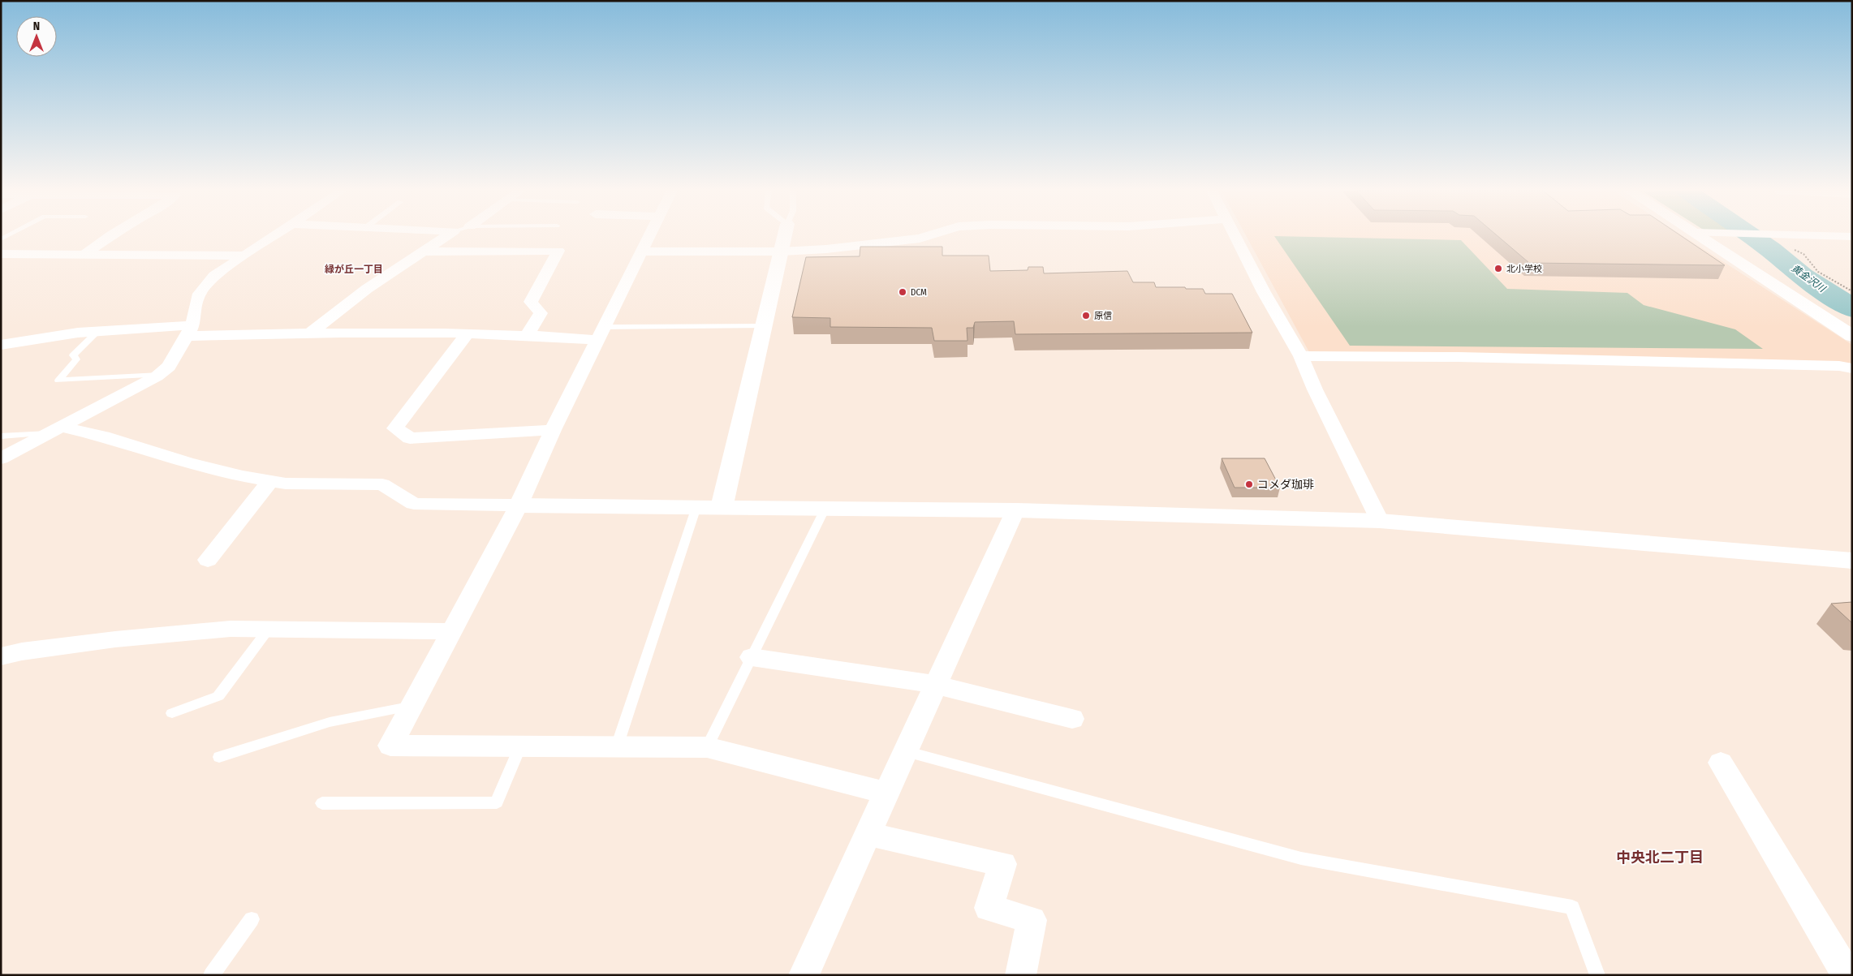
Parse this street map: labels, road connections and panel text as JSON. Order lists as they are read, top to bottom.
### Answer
{
  "districts": ["緑が丘一丁目", "中央北二丁目"],
  "water": ["黄金沢川"],
  "places": [
    "北小学校",
    "DCM",
    "原信",
    "コメダ珈琲"
  ],
  "north": "top"
}
